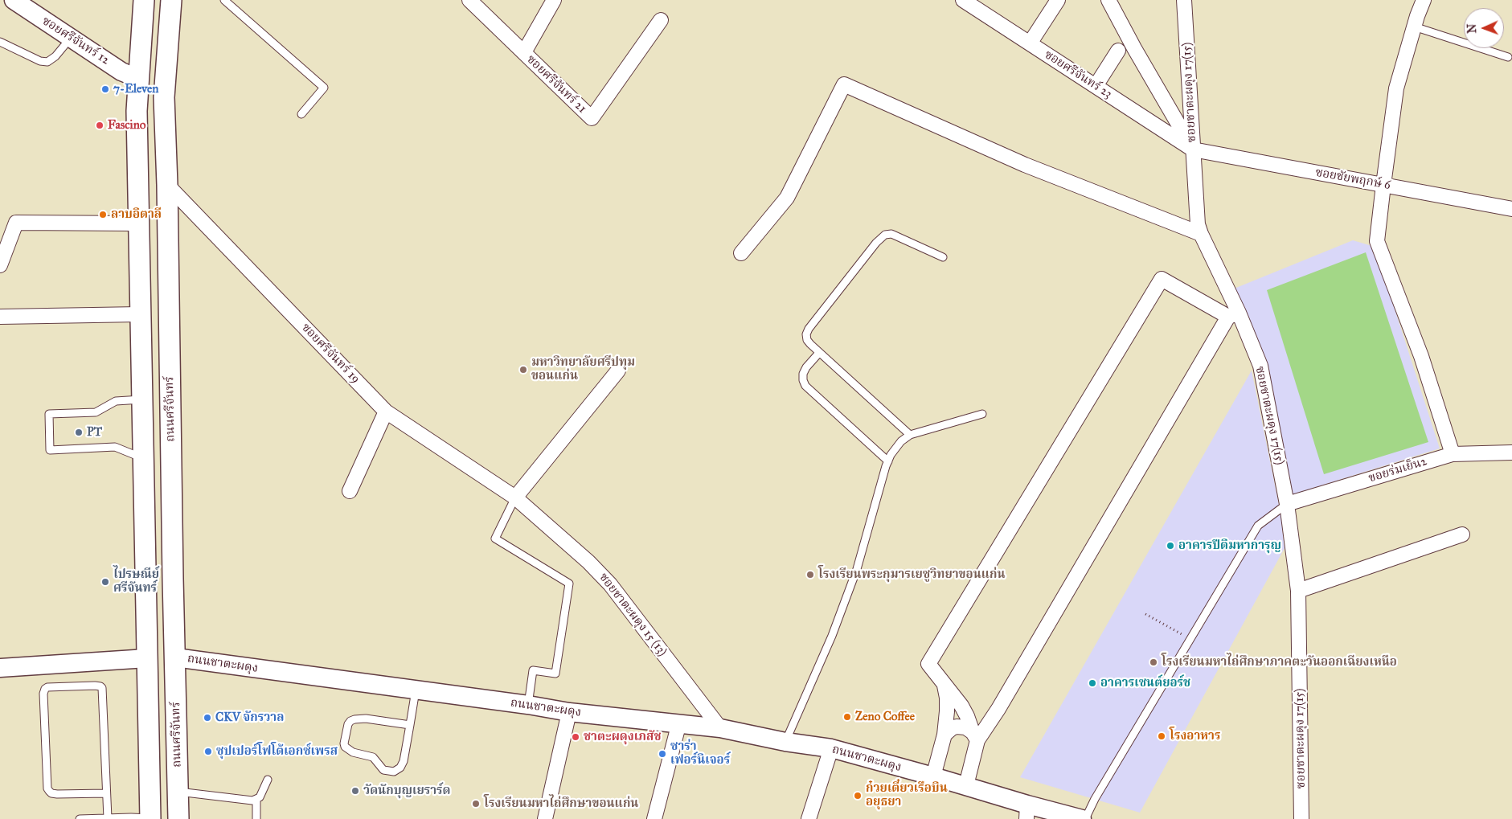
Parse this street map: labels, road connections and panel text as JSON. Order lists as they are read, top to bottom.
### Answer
{
  "streets": {
    "main road": ["ถนนศรีจันทร์", "ถนนชาตะผดุง"],
    "street": [
      "ซอยศรีจันทร์ 12",
      "ซอยศรีจันทร์ 23",
      "ซอยศรีจันทร์ 21",
      "ซอยชาตะผดุง 17(15)",
      "ซอยชัยพฤกษ์ 6",
      "ซอยศรีจันทร์ 19",
      "ขอยร่มเย็น2",
      "ซอยชาตะผดุง 15 (13)"
    ]
  },
  "crossings": [
    ["ซอยศรีจันทร์ 23", "ซอยชาตะผดุง 17(15)"],
    ["ซอยศรีจันทร์ 23", "ซอยชัยพฤกษ์ 6"],
    ["ซอยชาตะผดุง 17(15)", "ซอยชัยพฤกษ์ 6"],
    ["ซอยชาตะผดุง 17(15)", "ขอยร่มเย็น2"],
    ["ซอยศรีจันทร์ 19", "ถนนศรีจันทร์"],
    ["ซอยศรีจันทร์ 19", "ซอยชาตะผดุง 15 (13)"],
    ["ถนนศรีจันทร์", "ถนนชาตะผดุง"],
    ["ซอยชาตะผดุง 15 (13)", "ถนนชาตะผดุง"]
  ],
  "places": [
    "7-Eleven",
    "Fascino",
    "ลาบอิตาลี",
    "มหาวิทยาลัยศรีปทุม ขอนแก่น",
    "PT",
    "อาคารปีติมหาการุญ",
    "โรงเรียนพระกุมารเยซูวิทยาขอนแก่น",
    "ไปรษณีย์ ศรีจันทร์",
    "โรงเรียนมหาไถ่ศึกษาภาคตะวันออกเฉียงเหนือ",
    "อาคารเซนต์ยอร์ช",
    "Zeno Coffee",
    "CKV จักรวาล",
    "โรงอาหาร",
    "ชาตะผดุงเภสัช",
    "ซุปเปอร์โฟโต้เอกซ์เพรส",
    "ซาร่า เฟอร์นิเจอร์",
    "วัดนักบุญเยราร์ด",
    "ก๋วยเตี๋ยวเรือบิน อยุธยา",
    "โรงเรียนมหาไถ่ศึกษาขอนแก่น"
  ],
  "north": "left"
}
